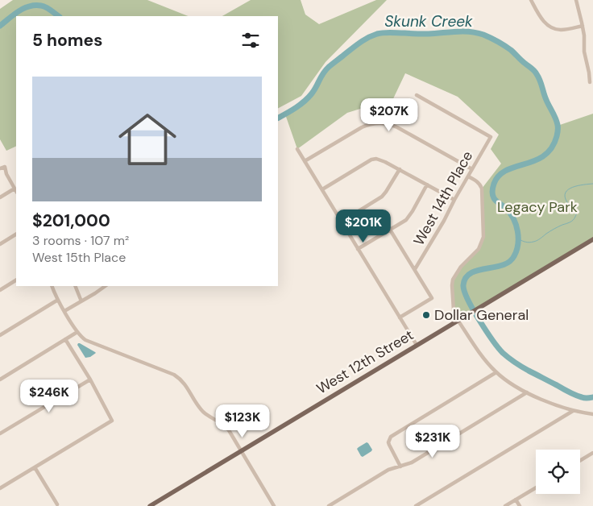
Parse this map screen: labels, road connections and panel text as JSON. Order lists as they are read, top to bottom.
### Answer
{
  "streets": {
    "main road": ["West 12th Street"],
    "street": ["West 14th Place"]
  },
  "water": ["Skunk Creek"],
  "parks": ["Legacy Park"],
  "places": ["Dollar General"],
  "page": {
    "heading": "5 homes",
    "list": [
      {
        "name": "$201,000",
        "note": "3 rooms · 107 m² · West 15th Place"
      }
    ],
    "price": [
      "$207K",
      "$201K",
      "$246K",
      "$123K",
      "$231K"
    ]
  }
}
